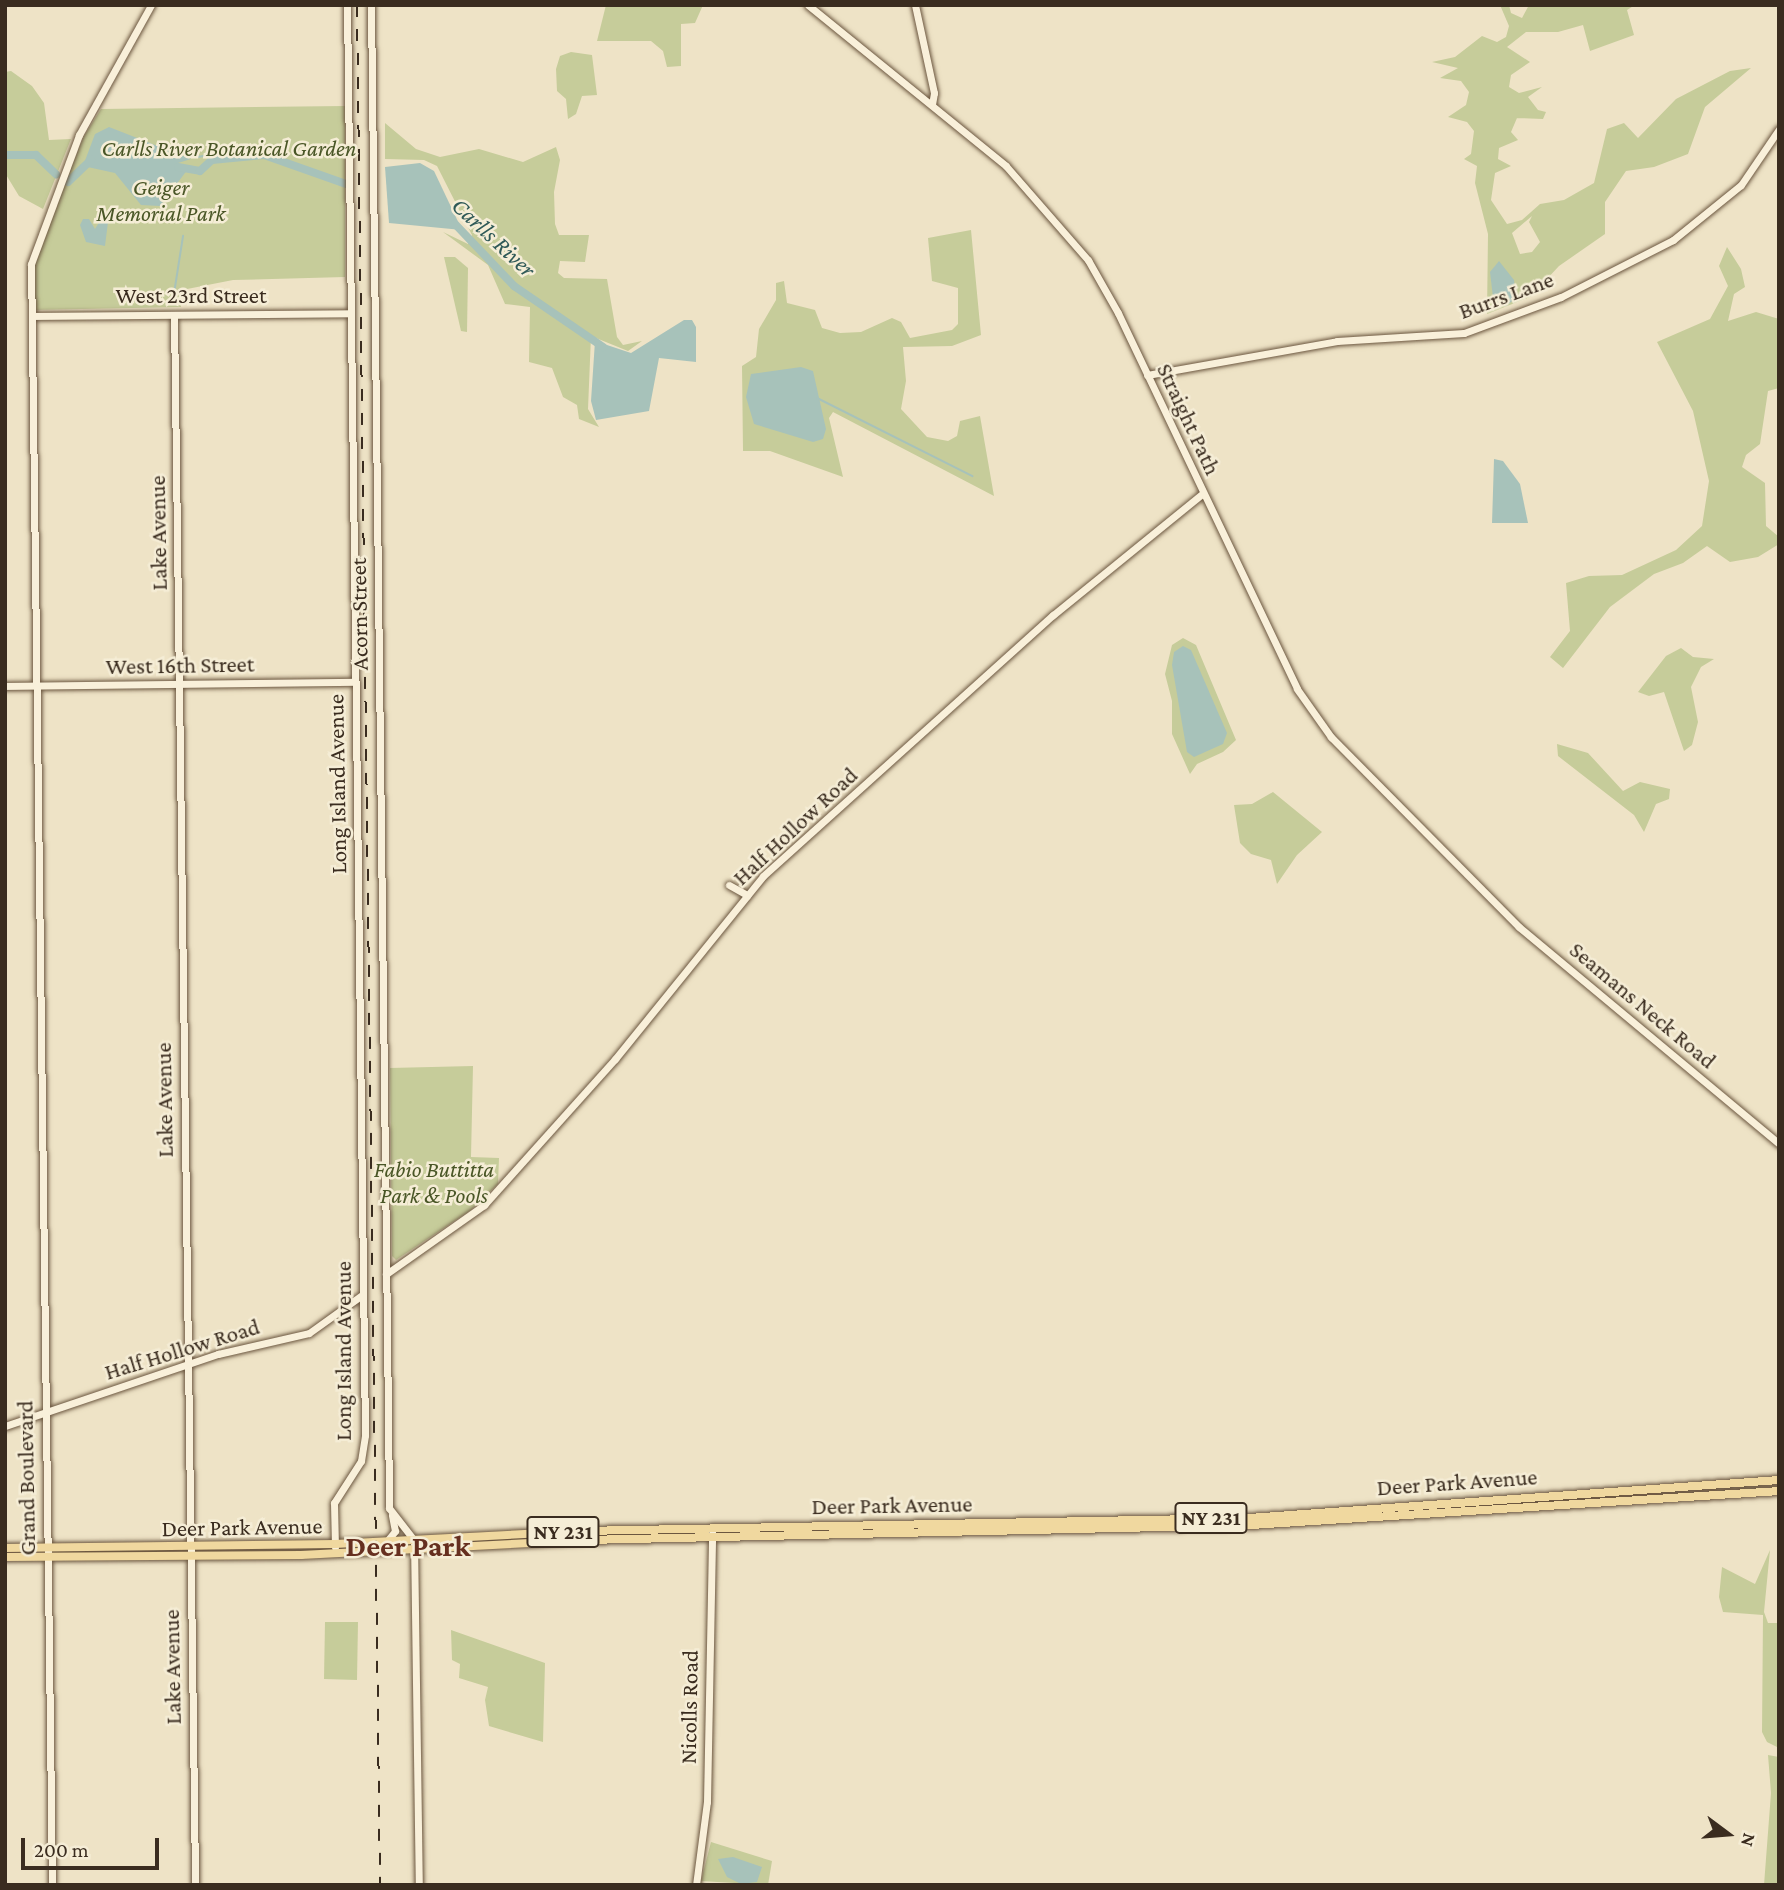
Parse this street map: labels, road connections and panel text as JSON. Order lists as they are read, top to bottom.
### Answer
{
  "streets": {
    "main road": ["Deer Park Avenue", "NY 231"],
    "street": [
      "West 23rd Street",
      "Burrs Lane",
      "Straight Path",
      "Lake Avenue",
      "Acorn Street",
      "West 16th Street",
      "Long Island Avenue",
      "Half Hollow Road",
      "Seamans Neck Road",
      "Grand Boulevard",
      "Nicolls Road"
    ]
  },
  "crossings": [
    ["West 23rd Street", "Lake Avenue"],
    ["West 23rd Street", "Long Island Avenue"],
    ["West 23rd Street", "Grand Boulevard"],
    ["Burrs Lane", "Straight Path"],
    ["Straight Path", "Half Hollow Road"],
    ["Straight Path", "Seamans Neck Road"],
    ["Lake Avenue", "West 16th Street"],
    ["Lake Avenue", "Half Hollow Road"],
    ["Lake Avenue", "Deer Park Avenue"],
    ["Acorn Street", "Half Hollow Road"],
    ["Acorn Street", "Deer Park Avenue"],
    ["West 16th Street", "Long Island Avenue"],
    ["West 16th Street", "Grand Boulevard"],
    ["Long Island Avenue", "Half Hollow Road"],
    ["Long Island Avenue", "Deer Park Avenue"],
    ["Half Hollow Road", "Grand Boulevard"],
    ["Grand Boulevard", "Deer Park Avenue"],
    ["Deer Park Avenue", "Nicolls Road"]
  ],
  "districts": ["Deer Park"],
  "water": ["Carlls River"],
  "parks": ["Carlls River Botanical Garden", "Geiger Memorial Park", "Fabio Buttitta Park & Pools"],
  "scale_bar": "200 m",
  "north": "right"
}
